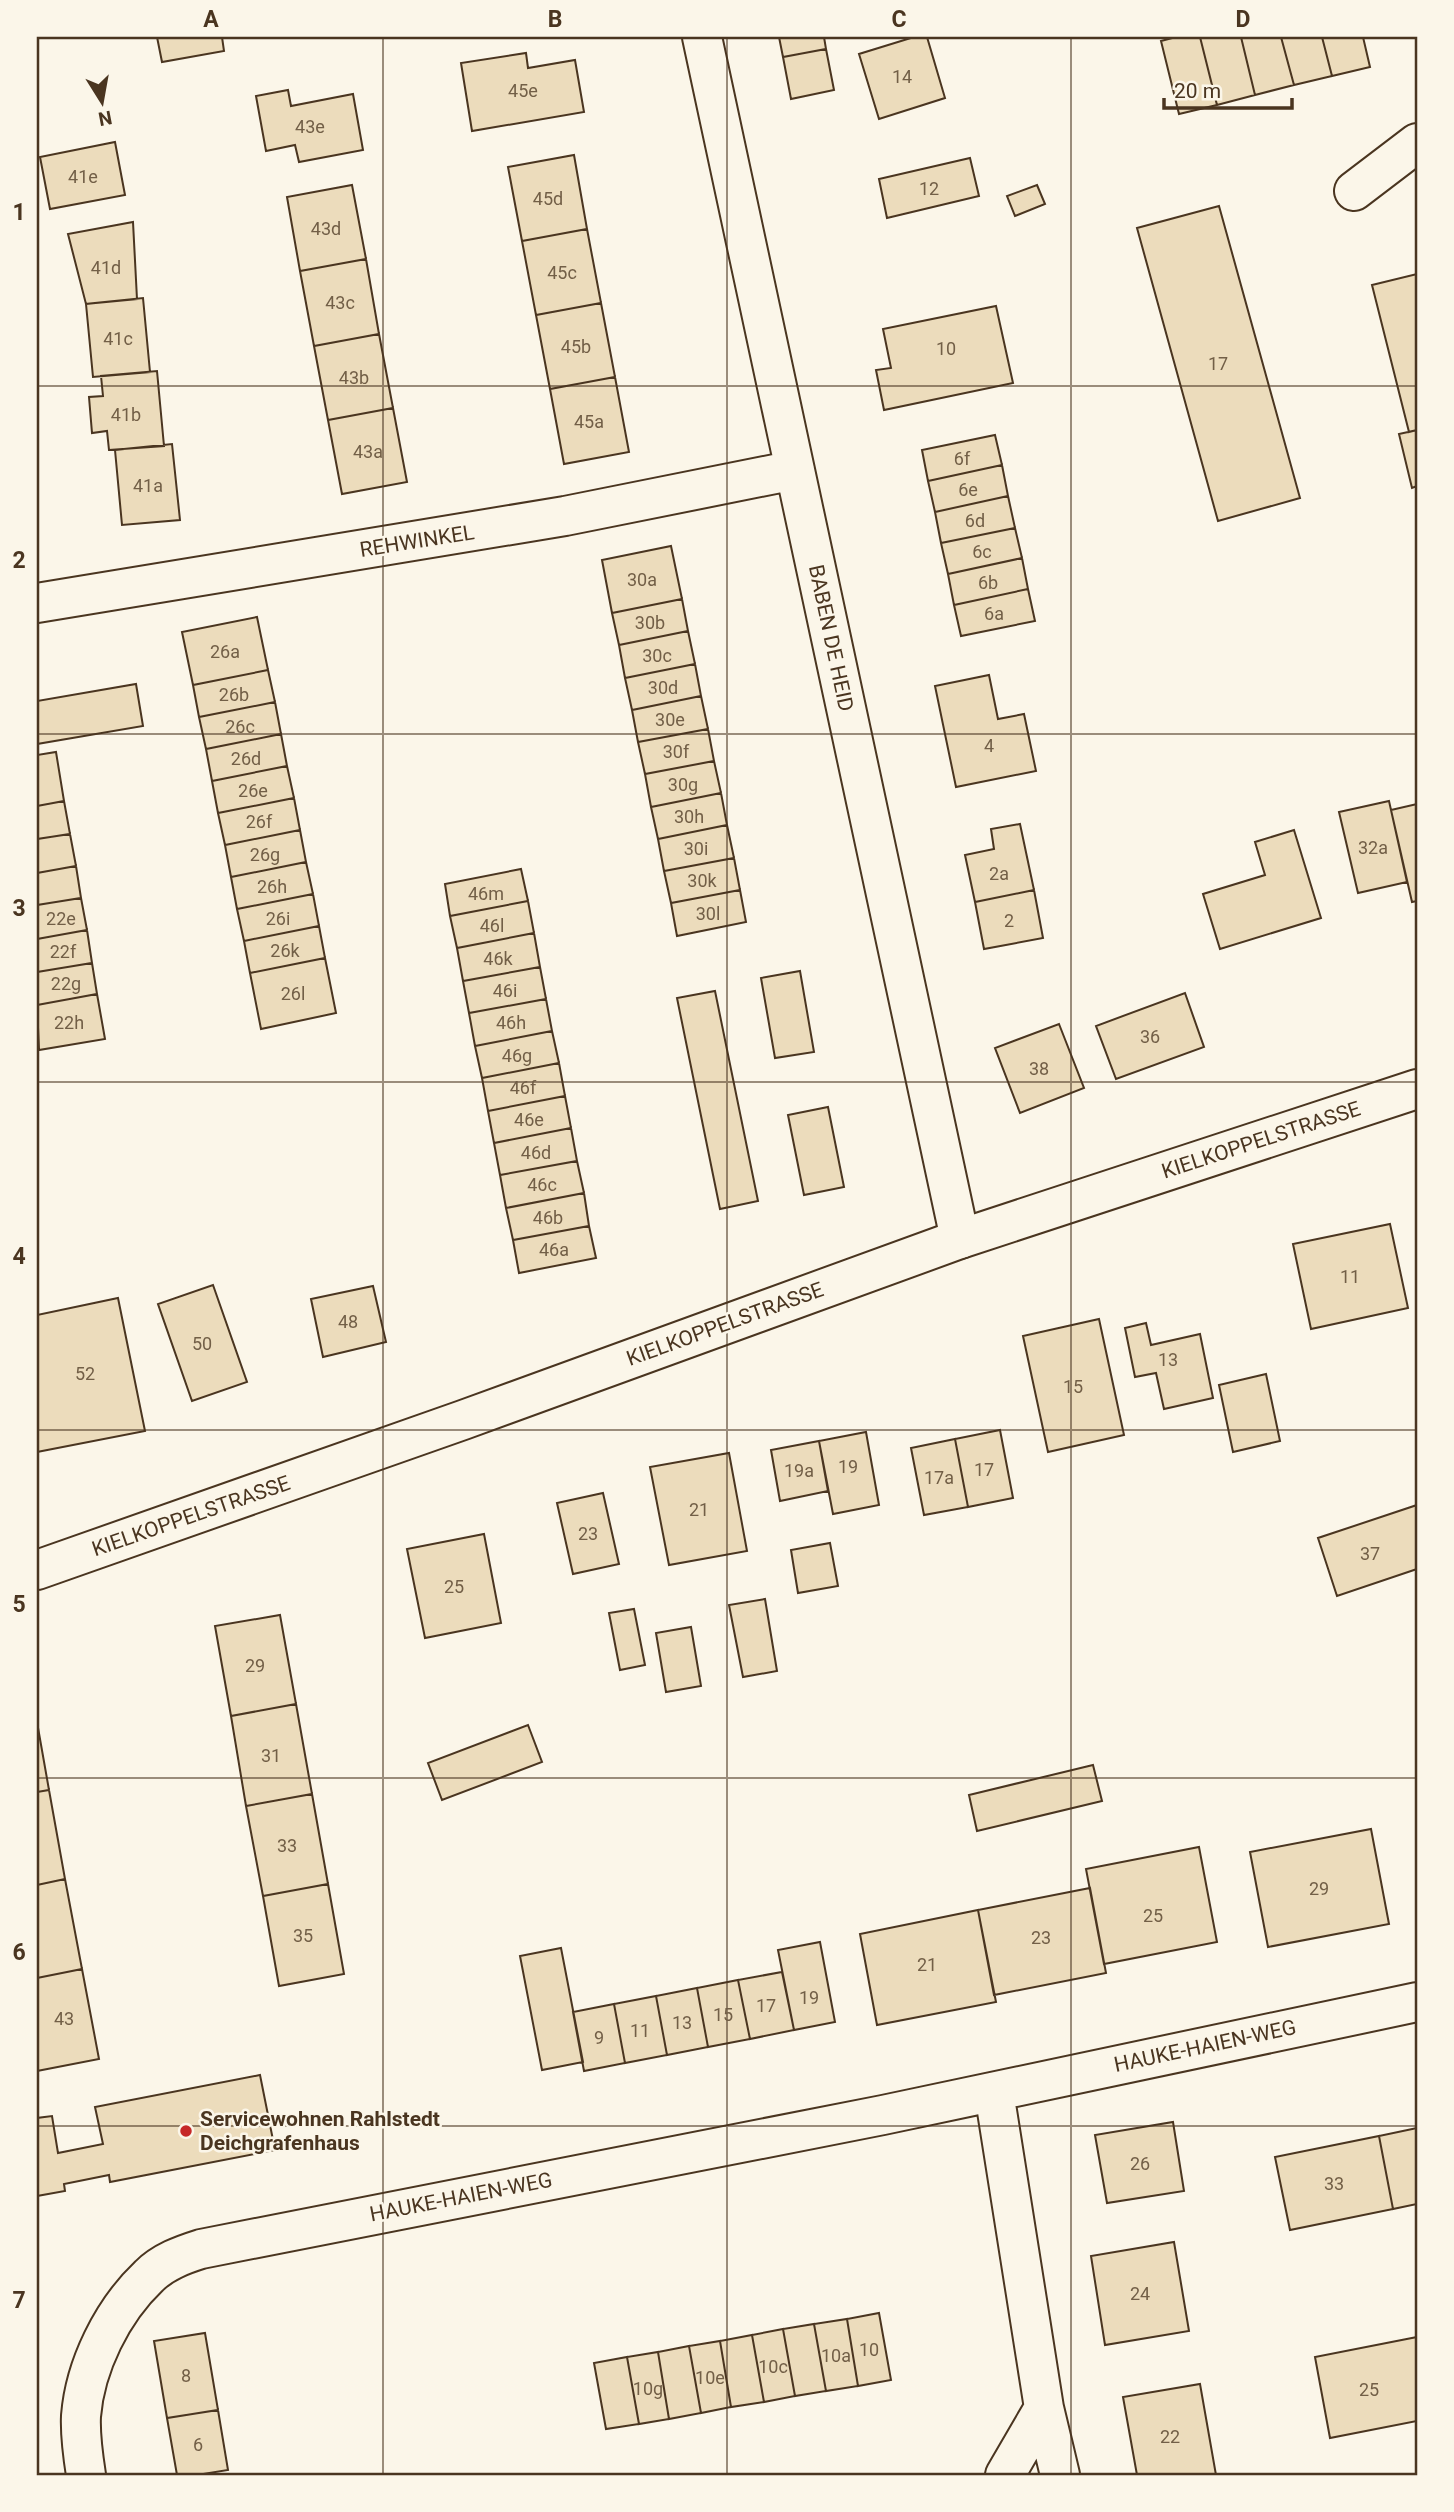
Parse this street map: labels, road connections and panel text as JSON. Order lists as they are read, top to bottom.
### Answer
{
  "streets": {
    "street": [
      "REHWINKEL",
      "BABEN DE HEID",
      "KIELKOPPELSTRASSE",
      "HAUKE-HAIEN-WEG"
    ]
  },
  "crossings": [
    ["REHWINKEL", "BABEN DE HEID"],
    ["BABEN DE HEID", "KIELKOPPELSTRASSE"]
  ],
  "places": ["Servicewohnen Rahlstedt Deichgrafenhaus"],
  "house_numbers": [
    "14",
    "45e",
    "43e",
    "41e",
    "12",
    "45d",
    "43d",
    "41d",
    "45c",
    "43c",
    "41c",
    "45b",
    "10",
    "17",
    "43b",
    "41b",
    "45a",
    "43a",
    "6f",
    "41a",
    "6e",
    "6d",
    "6c",
    "30a",
    "6b",
    "6a",
    "30b",
    "26a",
    "30c",
    "30d",
    "26b",
    "30e",
    "26c",
    "4",
    "30f",
    "26d",
    "30g",
    "26e",
    "30h",
    "26f",
    "32a",
    "30i",
    "26g",
    "2a",
    "30k",
    "26h",
    "46m",
    "30l",
    "22e",
    "26i",
    "2",
    "46l",
    "26k",
    "22f",
    "46k",
    "22g",
    "46i",
    "26l",
    "22h",
    "46h",
    "36",
    "46g",
    "38",
    "46f",
    "46e",
    "46d",
    "46c",
    "46b",
    "46a",
    "11",
    "48",
    "50",
    "13",
    "52",
    "15",
    "19",
    "17",
    "19a",
    "17a",
    "21",
    "23",
    "37",
    "25",
    "29",
    "31",
    "33",
    "29",
    "25",
    "35",
    "23",
    "21",
    "19",
    "17",
    "15",
    "43",
    "13",
    "11",
    "9",
    "26",
    "33",
    "24",
    "10",
    "10a",
    "10c",
    "8",
    "10e",
    "10g",
    "25",
    "22",
    "6"
  ],
  "scale_bar": "20 m",
  "north": "bottom",
  "grid": {
    "columns": [
      "A",
      "B",
      "C",
      "D"
    ],
    "rows": [
      "1",
      "2",
      "3",
      "4",
      "5",
      "6",
      "7"
    ]
  }
}
